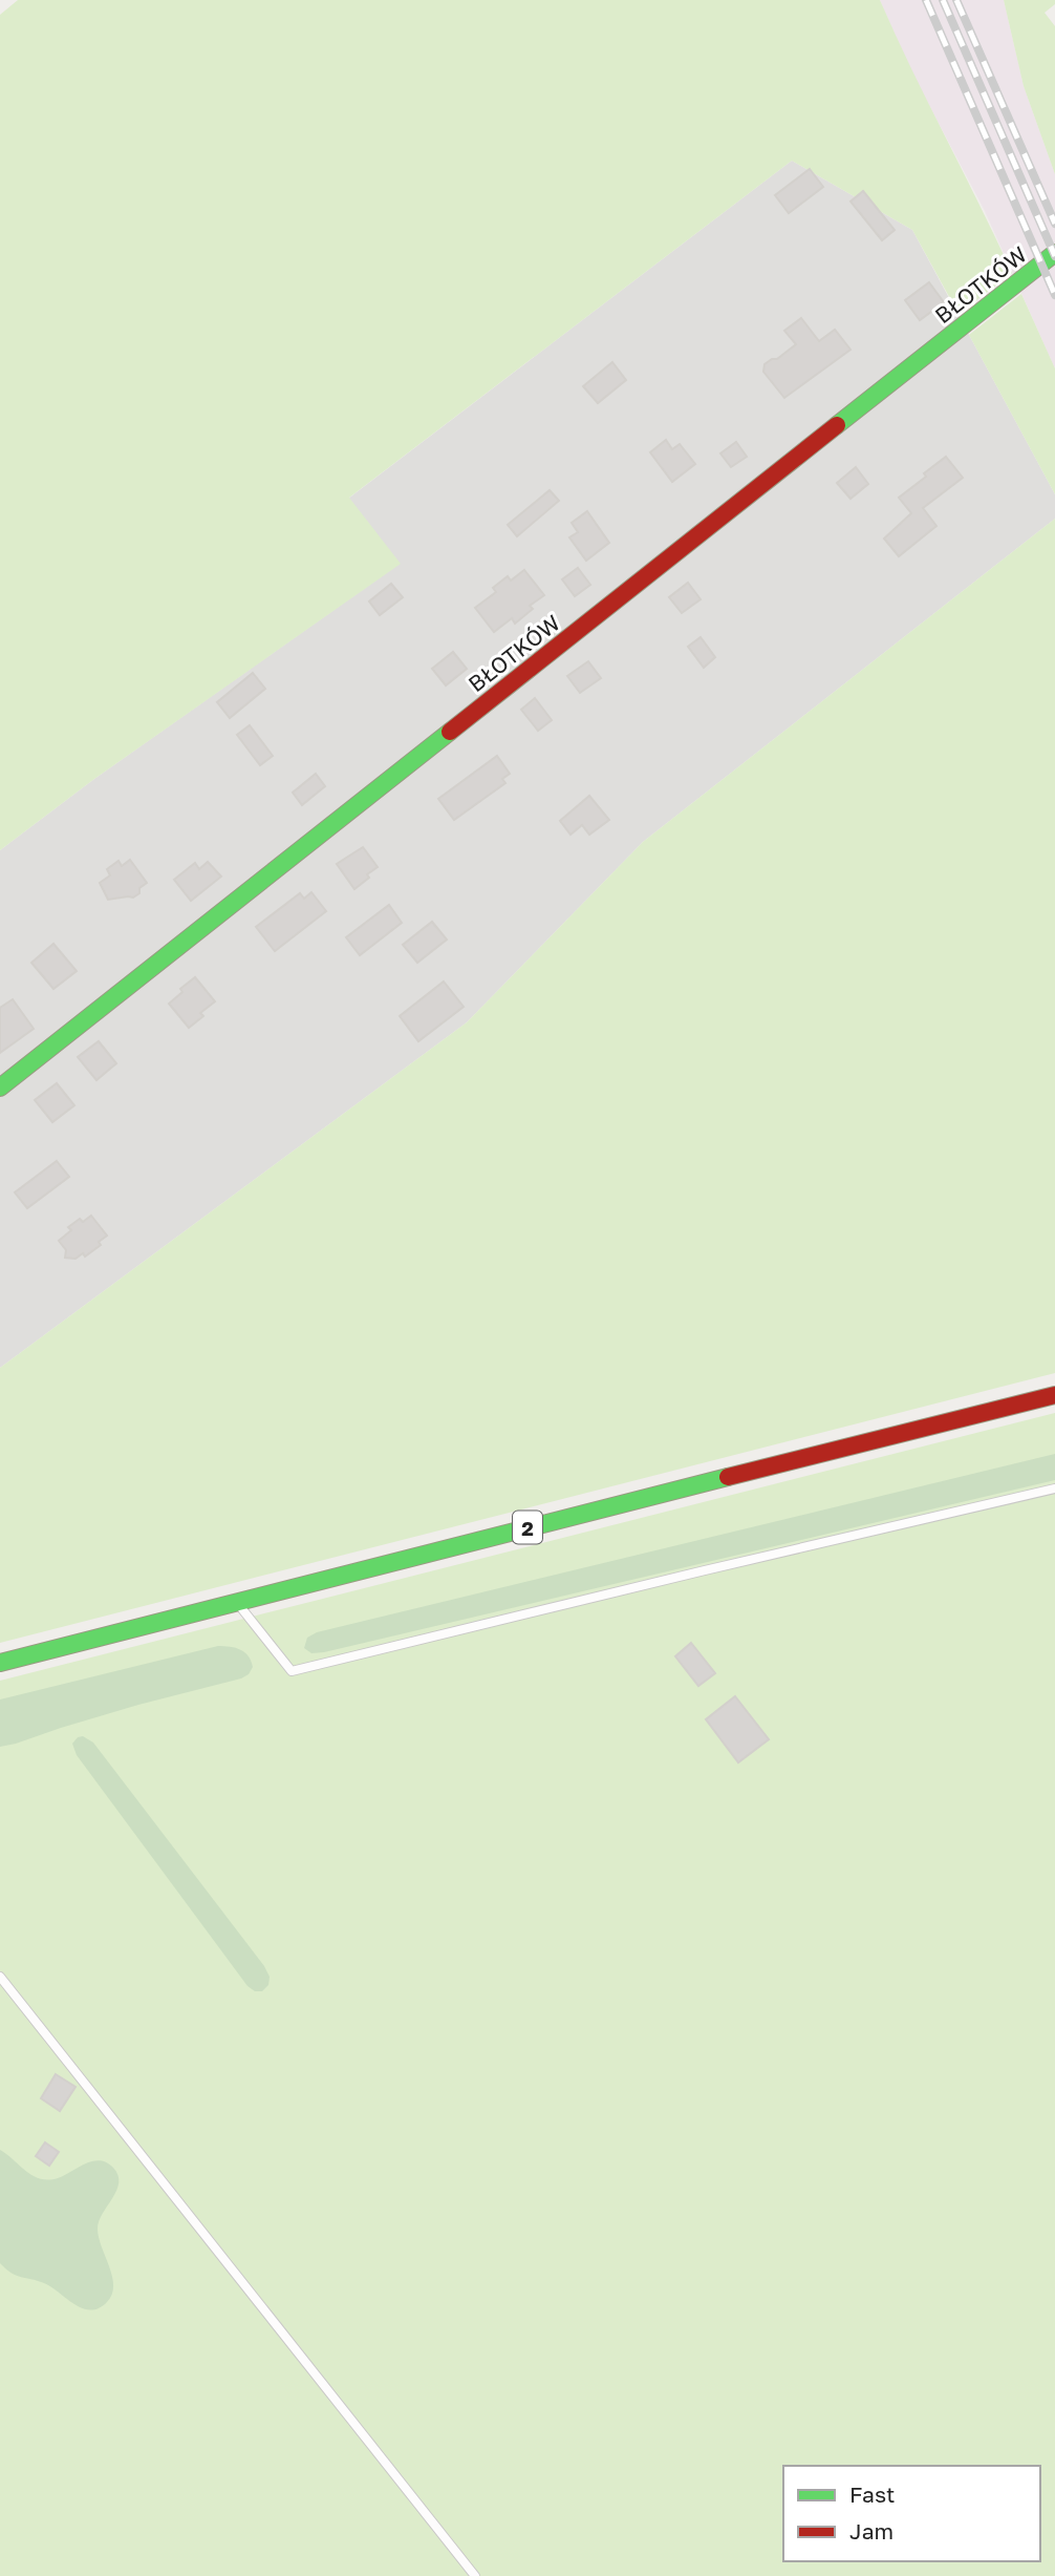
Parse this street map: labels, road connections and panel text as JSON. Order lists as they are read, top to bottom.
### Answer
{
  "streets": {
    "main road": ["BŁOTKÓW", "2"]
  },
  "legend": ["Fast", "Jam"]
}
